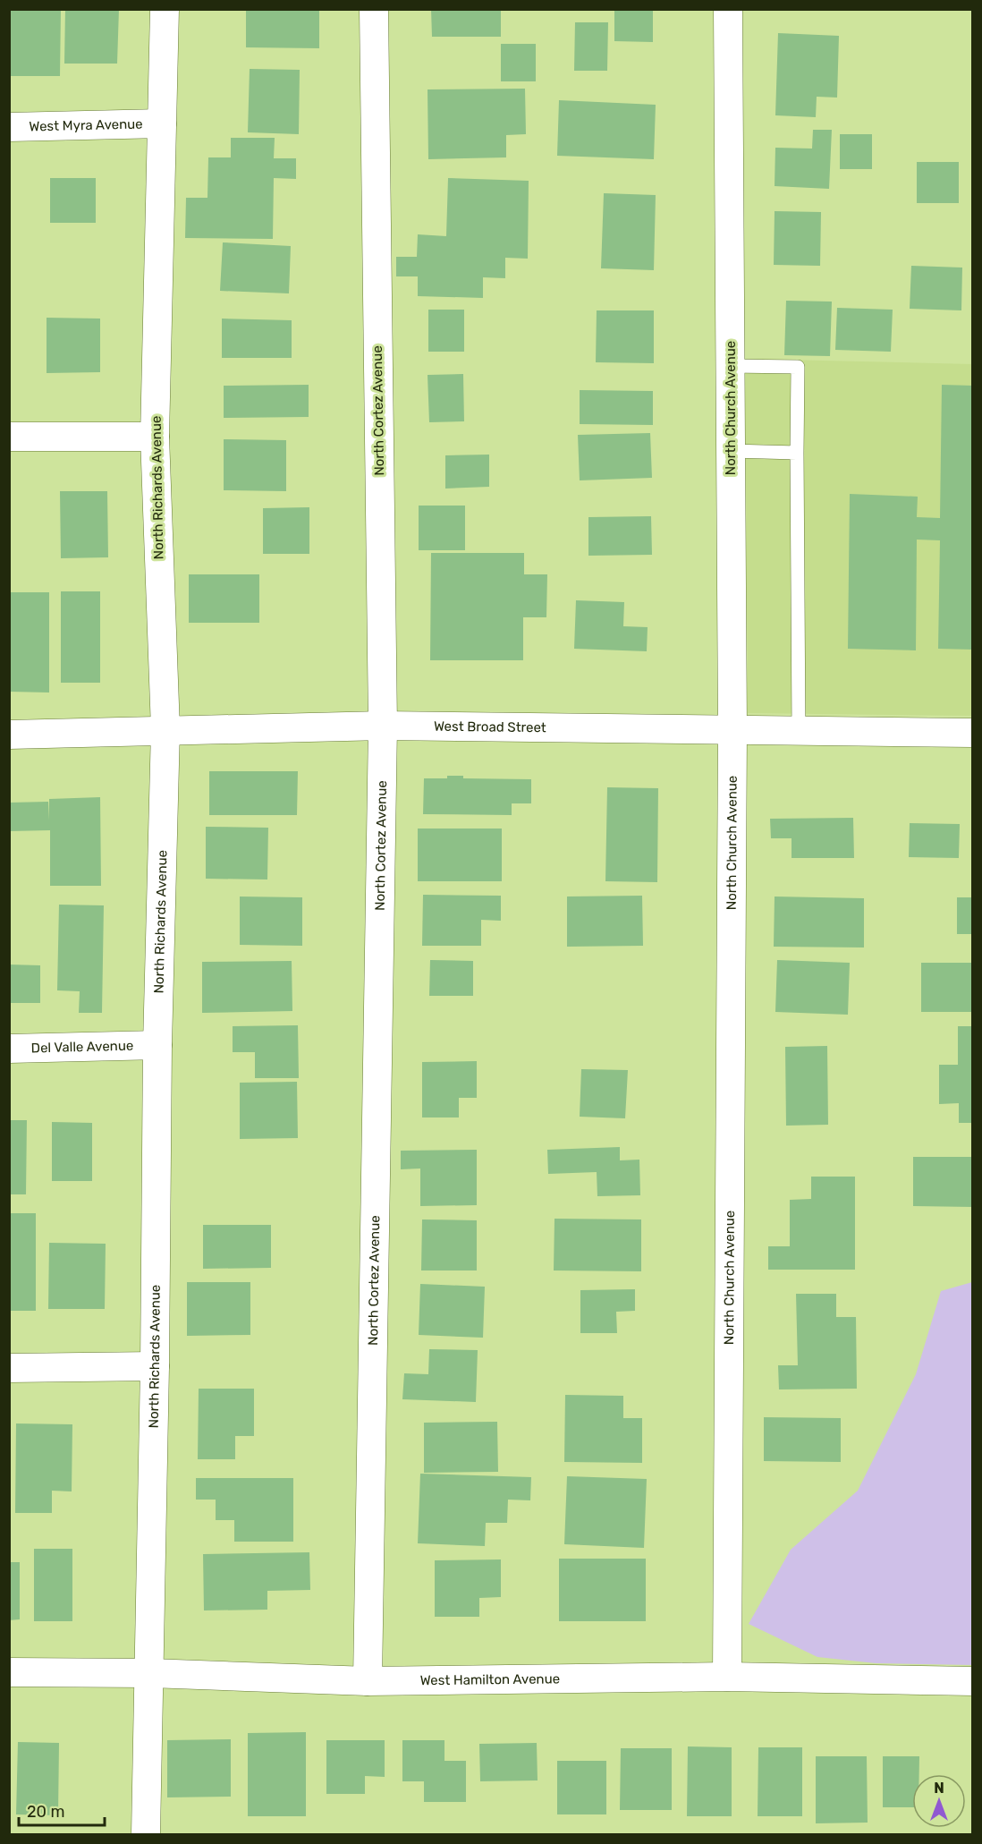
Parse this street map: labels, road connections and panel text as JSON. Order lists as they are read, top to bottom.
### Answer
{
  "streets": {
    "street": [
      "West Myra Avenue",
      "North Church Avenue",
      "North Cortez Avenue",
      "North Richards Avenue",
      "West Broad Street",
      "Del Valle Avenue",
      "West Hamilton Avenue"
    ]
  },
  "crossings": [
    ["West Myra Avenue", "North Richards Avenue"],
    ["North Church Avenue", "West Broad Street"],
    ["North Church Avenue", "West Hamilton Avenue"],
    ["North Cortez Avenue", "West Broad Street"],
    ["North Cortez Avenue", "West Hamilton Avenue"],
    ["North Richards Avenue", "West Broad Street"],
    ["North Richards Avenue", "Del Valle Avenue"],
    ["North Richards Avenue", "West Hamilton Avenue"]
  ],
  "scale_bar": "20 m",
  "north": "top"
}
